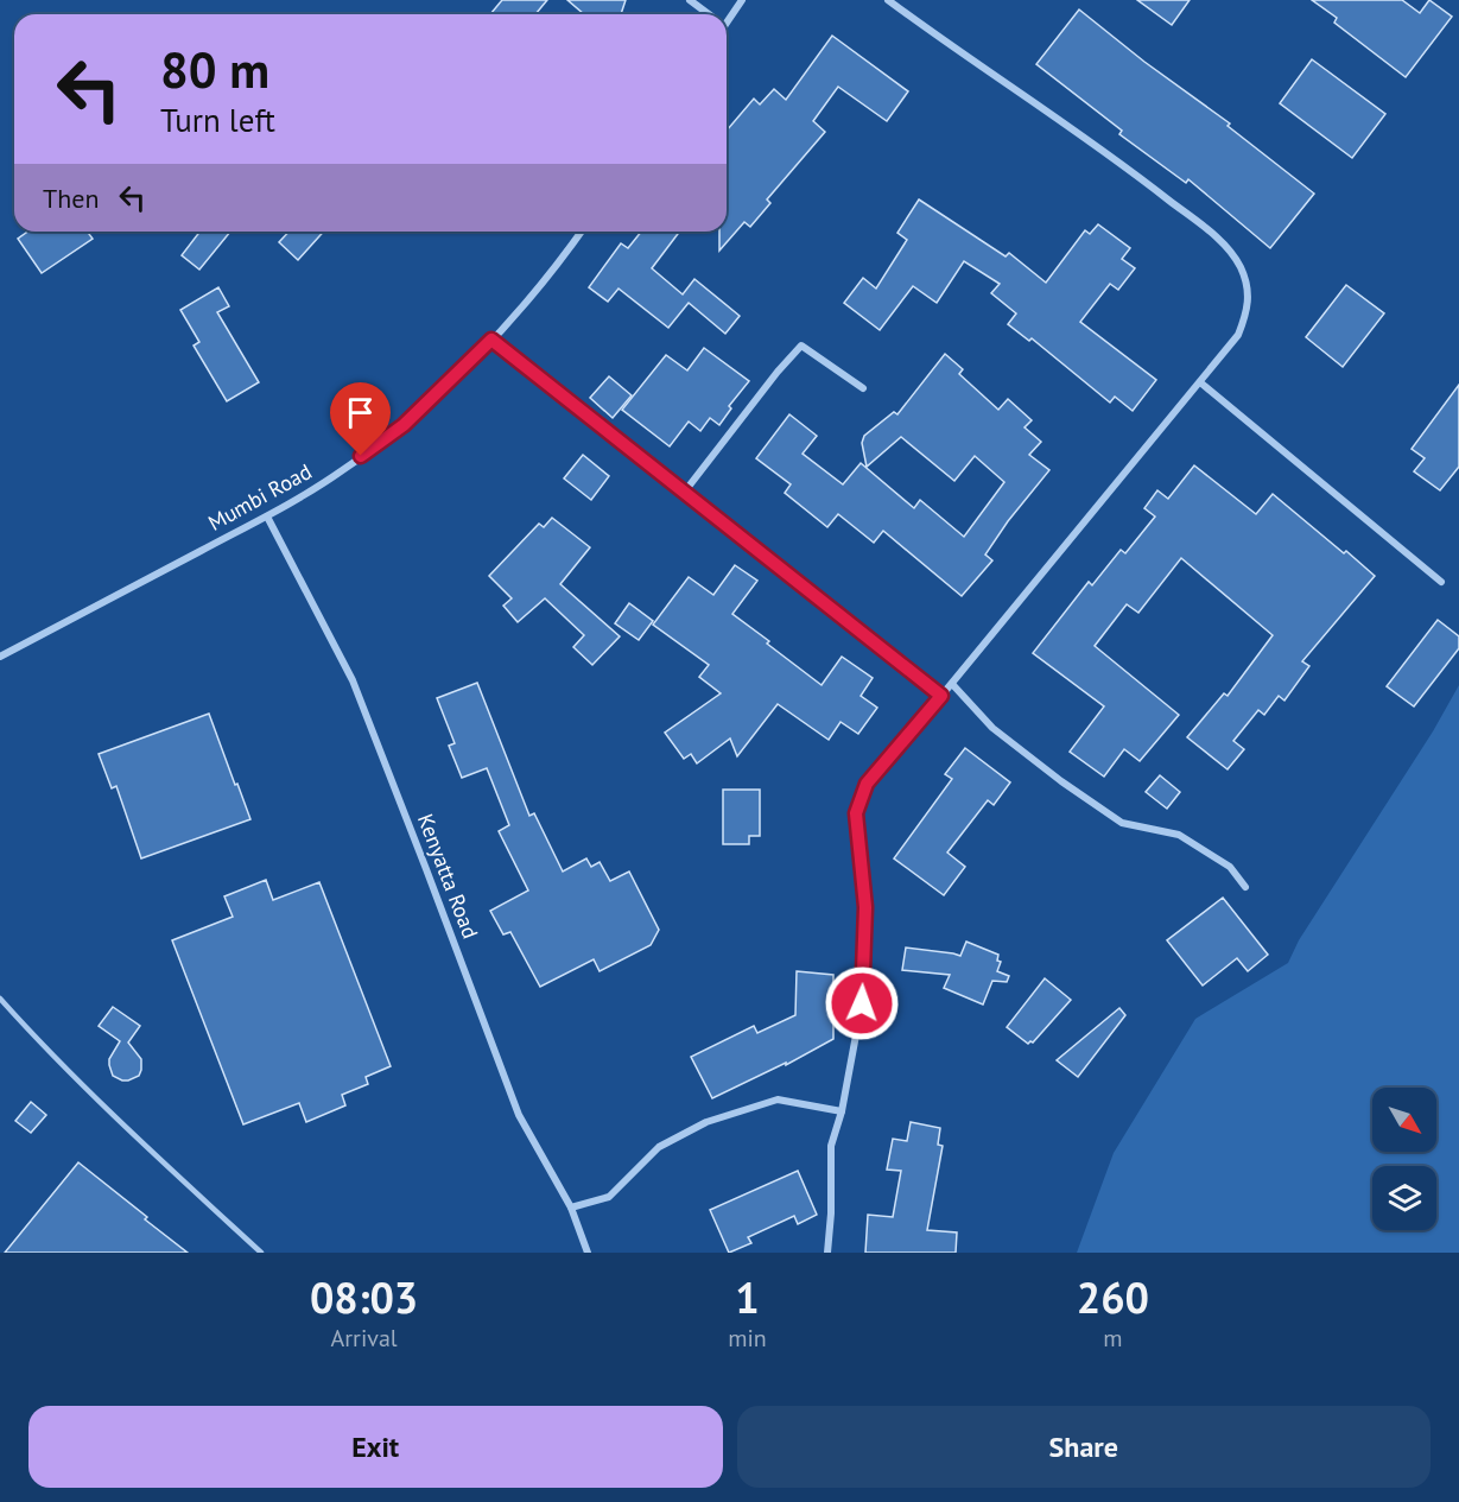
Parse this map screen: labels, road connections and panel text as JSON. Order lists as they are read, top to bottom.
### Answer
{
  "streets": {
    "street": ["Mumbi Road", "Kenyatta Road"]
  },
  "crossings": [
    ["Mumbi Road", "Kenyatta Road"]
  ],
  "north": "bottom right",
  "page": {
    "turn": ["80 m", "Turn left"],
    "then": "Then",
    "eta": [
      "08:03",
      "Arrival",
      "1",
      "min",
      "260",
      "m"
    ],
    "buttons": ["Exit", "Share"]
  }
}
